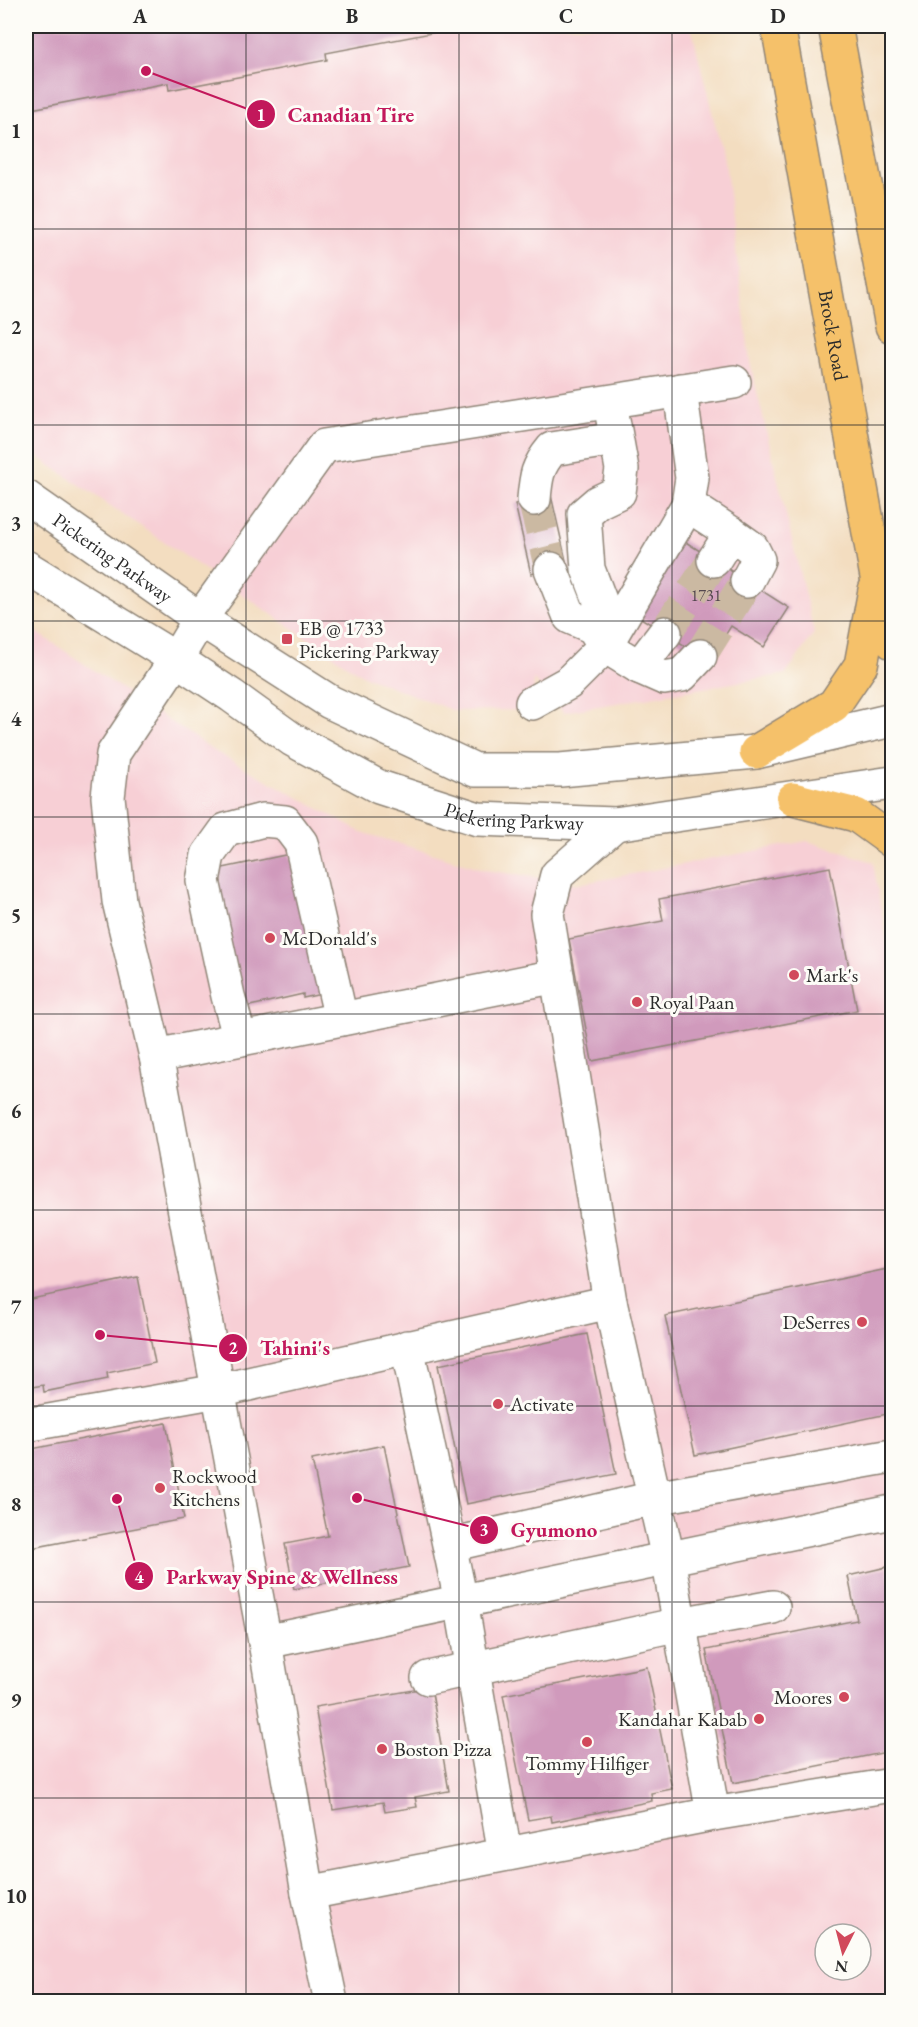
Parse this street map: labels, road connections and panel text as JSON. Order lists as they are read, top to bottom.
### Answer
{
  "streets": {
    "main road": ["Brock Road"],
    "street": ["Pickering Parkway"]
  },
  "places": {
    "other": [
      "Canadian Tire",
      "McDonald's",
      "Mark's",
      "Royal Paan",
      "DeSerres",
      "Tahini's",
      "Activate",
      "Rockwood Kitchens",
      "Gyumono",
      "Parkway Spine & Wellness",
      "Moores",
      "Kandahar Kabab",
      "Tommy Hilfiger",
      "Boston Pizza"
    ],
    "transit": ["EB @ 1733 Pickering Parkway"]
  },
  "house_numbers": ["1731"],
  "north": "bottom",
  "grid": {
    "columns": [
      "A",
      "B",
      "C",
      "D"
    ],
    "rows": [
      "1",
      "2",
      "3",
      "4",
      "5",
      "6",
      "7",
      "8",
      "9",
      "10"
    ]
  }
}
